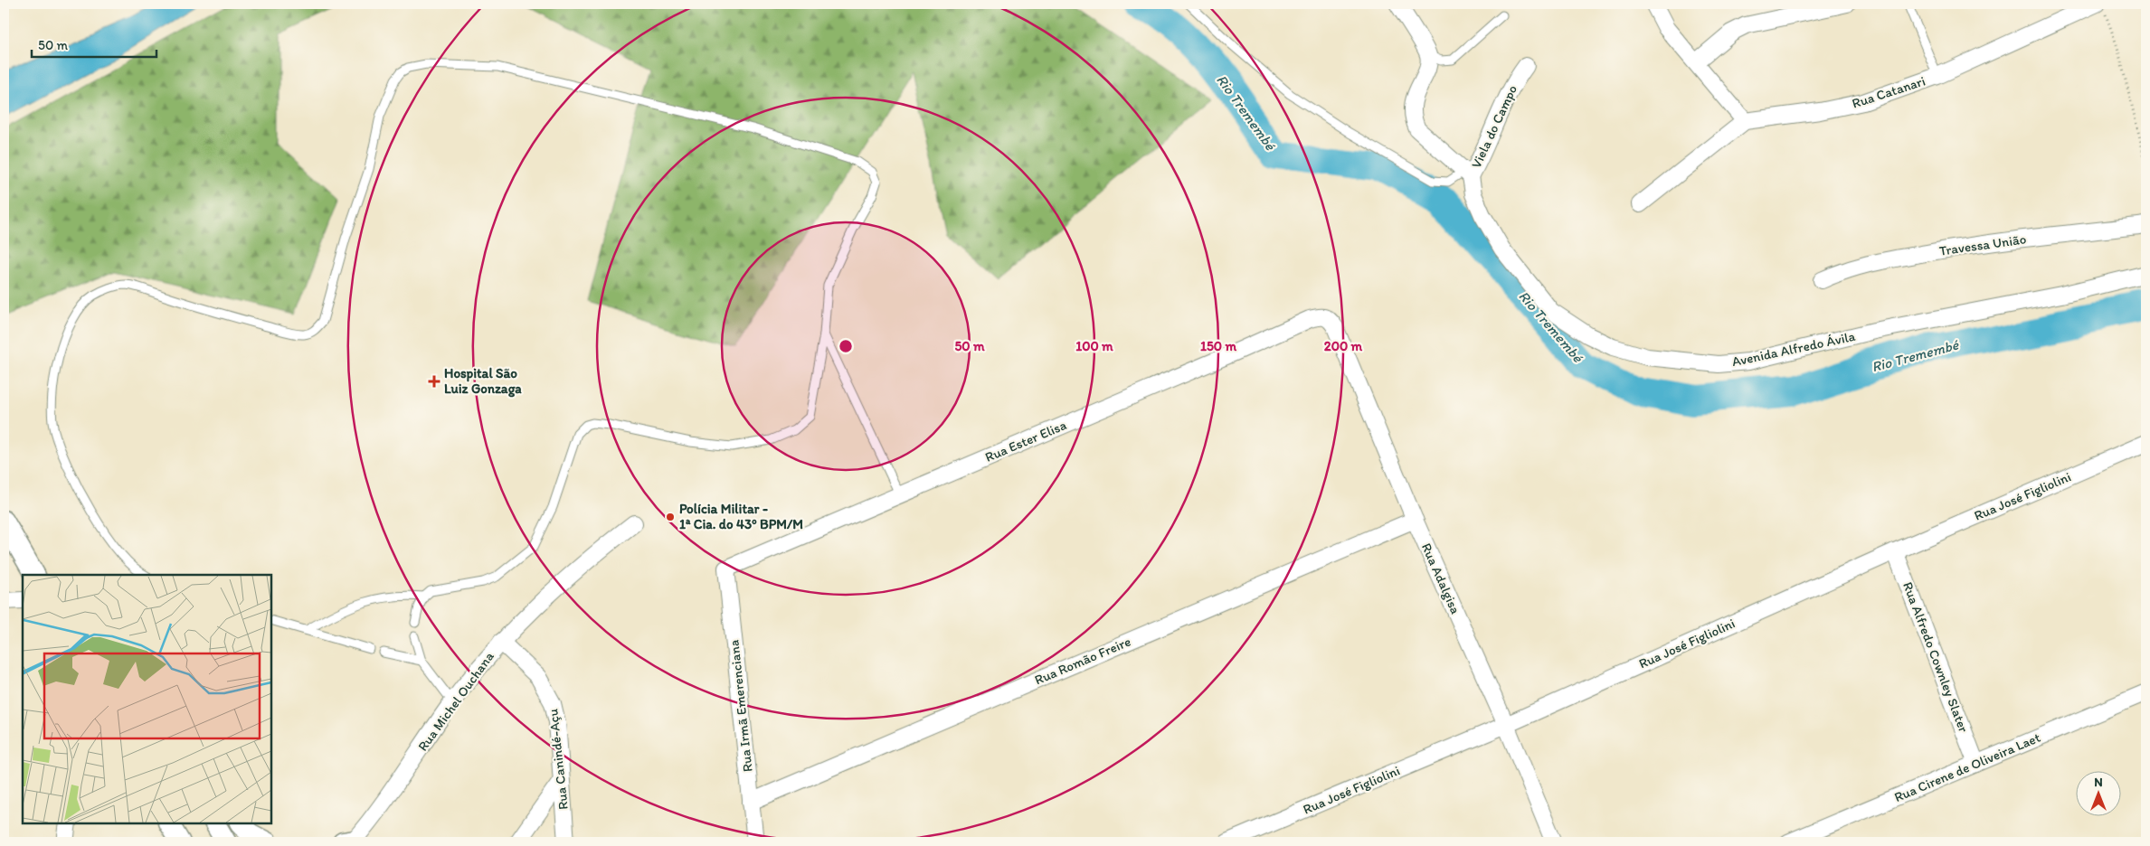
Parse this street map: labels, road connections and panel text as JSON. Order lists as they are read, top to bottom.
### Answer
{
  "streets": {
    "street": [
      "Rua Catanari",
      "Viela do Campo",
      "Travessa União",
      "Avenida Alfredo Ávila",
      "Rua Ester Elisa",
      "Rua José Figliolini",
      "Rua Adalgisa",
      "Rua Alfredo Cownley Slater",
      "Rua Romão Freire",
      "Rua Michel Ouchana",
      "Rua Irmã Emerenciana",
      "Rua Canindé-Açu",
      "Rua Cirene de Oliveira Laet"
    ]
  },
  "crossings": [
    ["Viela do Campo", "Avenida Alfredo Ávila"],
    ["Rua Ester Elisa", "Rua Adalgisa"],
    ["Rua Ester Elisa", "Rua Irmã Emerenciana"],
    ["Rua José Figliolini", "Rua Adalgisa"],
    ["Rua José Figliolini", "Rua Alfredo Cownley Slater"],
    ["Rua Adalgisa", "Rua Romão Freire"],
    ["Rua Alfredo Cownley Slater", "Rua Cirene de Oliveira Laet"],
    ["Rua Romão Freire", "Rua Irmã Emerenciana"],
    ["Rua Michel Ouchana", "Rua Canindé-Açu"]
  ],
  "water": ["Rio Tremembé"],
  "places": {
    "health": ["Hospital São Luiz Gonzaga"],
    "other": ["Polícia Militar - 1ª Cia. do 43º BPM/M"]
  },
  "scale_bar": "50 m",
  "north": "top",
  "rings": [
    "50 m",
    "100 m",
    "150 m",
    "200 m"
  ]
}
